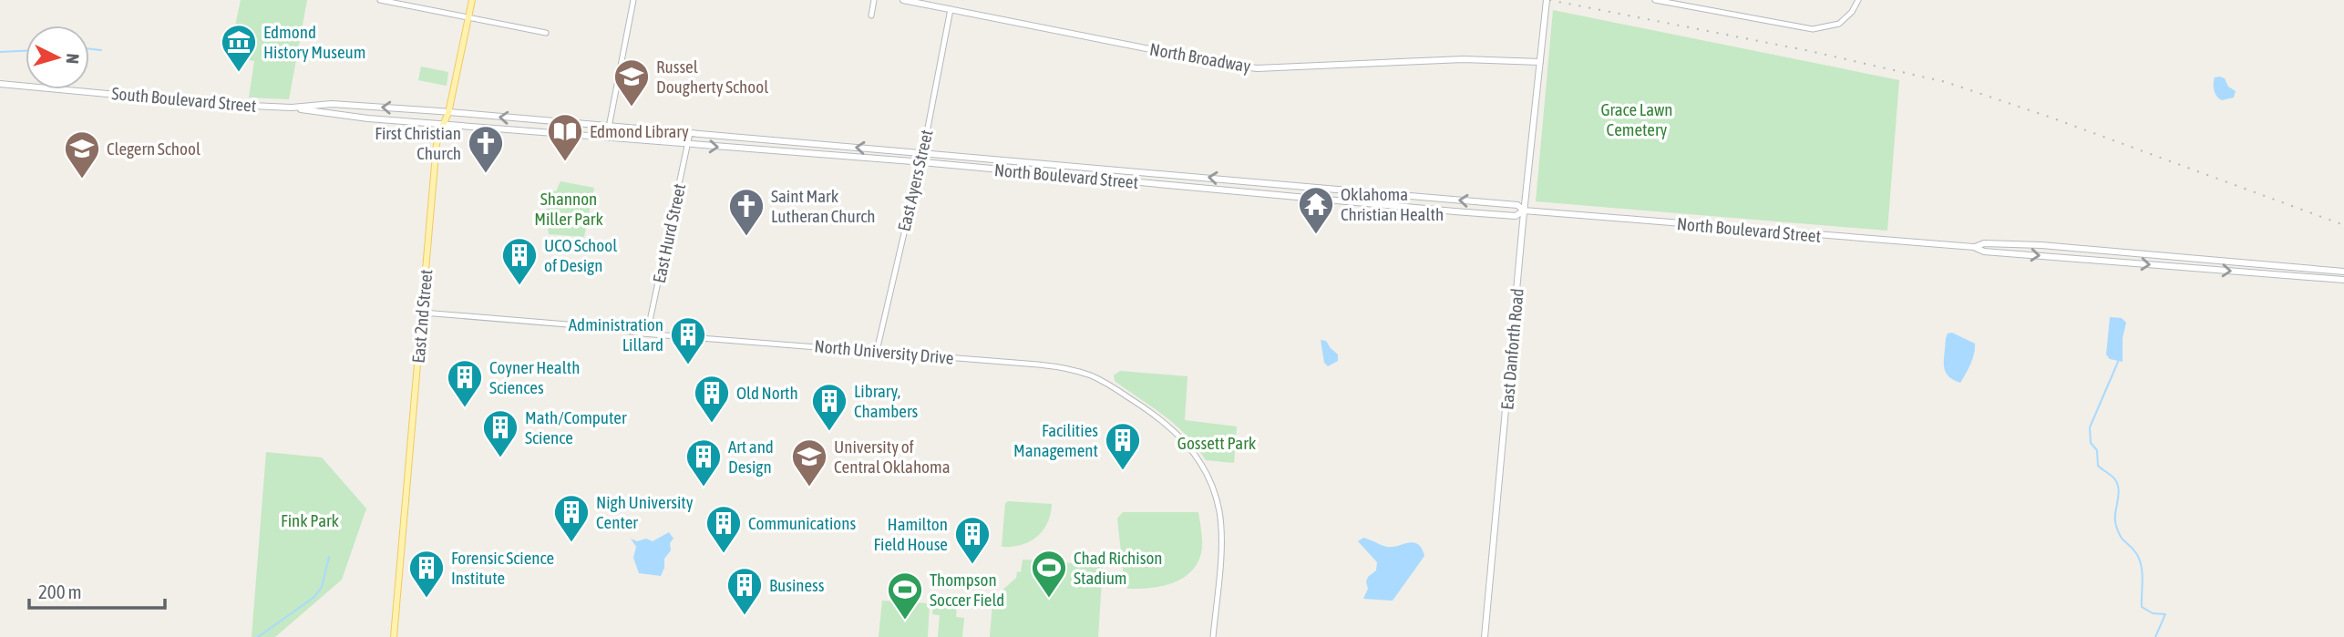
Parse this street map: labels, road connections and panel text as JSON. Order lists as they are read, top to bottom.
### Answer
{
  "streets": {
    "main road": [
      "North Broadway",
      "South Boulevard Street",
      "North Boulevard Street",
      "East 2nd Street",
      "East Danforth Road"
    ],
    "street": ["East Ayers Street", "East Hurd Street", "North University Drive"]
  },
  "crossings": [
    ["North Broadway", "East Ayers Street"],
    ["North Broadway", "East Danforth Road"],
    ["South Boulevard Street", "North Boulevard Street"],
    ["South Boulevard Street", "East 2nd Street"],
    ["North Boulevard Street", "East Ayers Street"],
    ["North Boulevard Street", "East Hurd Street"],
    ["North Boulevard Street", "East Danforth Road"],
    ["East Ayers Street", "North University Drive"],
    ["East Hurd Street", "North University Drive"],
    ["East 2nd Street", "North University Drive"]
  ],
  "parks": [
    "Grace Lawn Cemetery",
    "Shannon Miller Park",
    "Gossett Park",
    "Fink Park"
  ],
  "places": {
    "museum": ["Edmond History Museum"],
    "school or university": ["Russel Dougherty School", "Clegern School", "University of Central Oklahoma"],
    "library": ["Edmond Library"],
    "church": ["First Christian Church", "Saint Mark Lutheran Church"],
    "temple": ["Oklahoma Christian Health"],
    "building": [
      "UCO School of Design",
      "Administration Lillard",
      "Coyner Health Sciences",
      "Old North",
      "Library, Chambers",
      "Math/Computer Science",
      "Facilities Management",
      "Art and Design",
      "Nigh University Center",
      "Communications",
      "Hamilton Field House",
      "Forensic Science Institute",
      "Business"
    ],
    "sports": ["Chad Richison Stadium", "Thompson Soccer Field"]
  },
  "scale_bar": "200 m",
  "north": "right"
}
